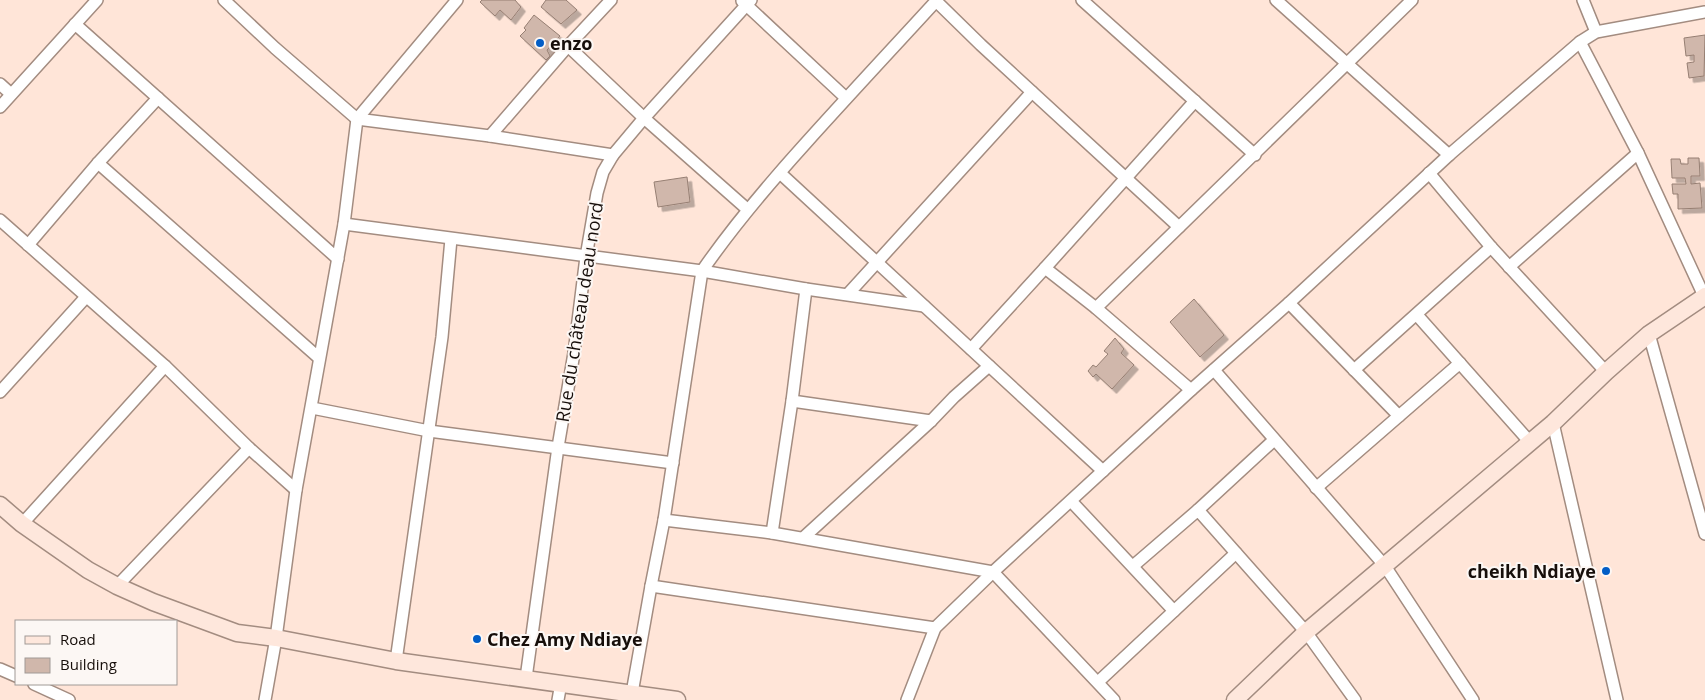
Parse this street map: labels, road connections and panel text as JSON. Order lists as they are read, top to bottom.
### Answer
{
  "streets": {
    "street": ["Rue du château deau nord"]
  },
  "places": ["enzo", "cheikh Ndiaye", "Chez Amy Ndiaye"],
  "legend": ["Road", "Building"]
}
